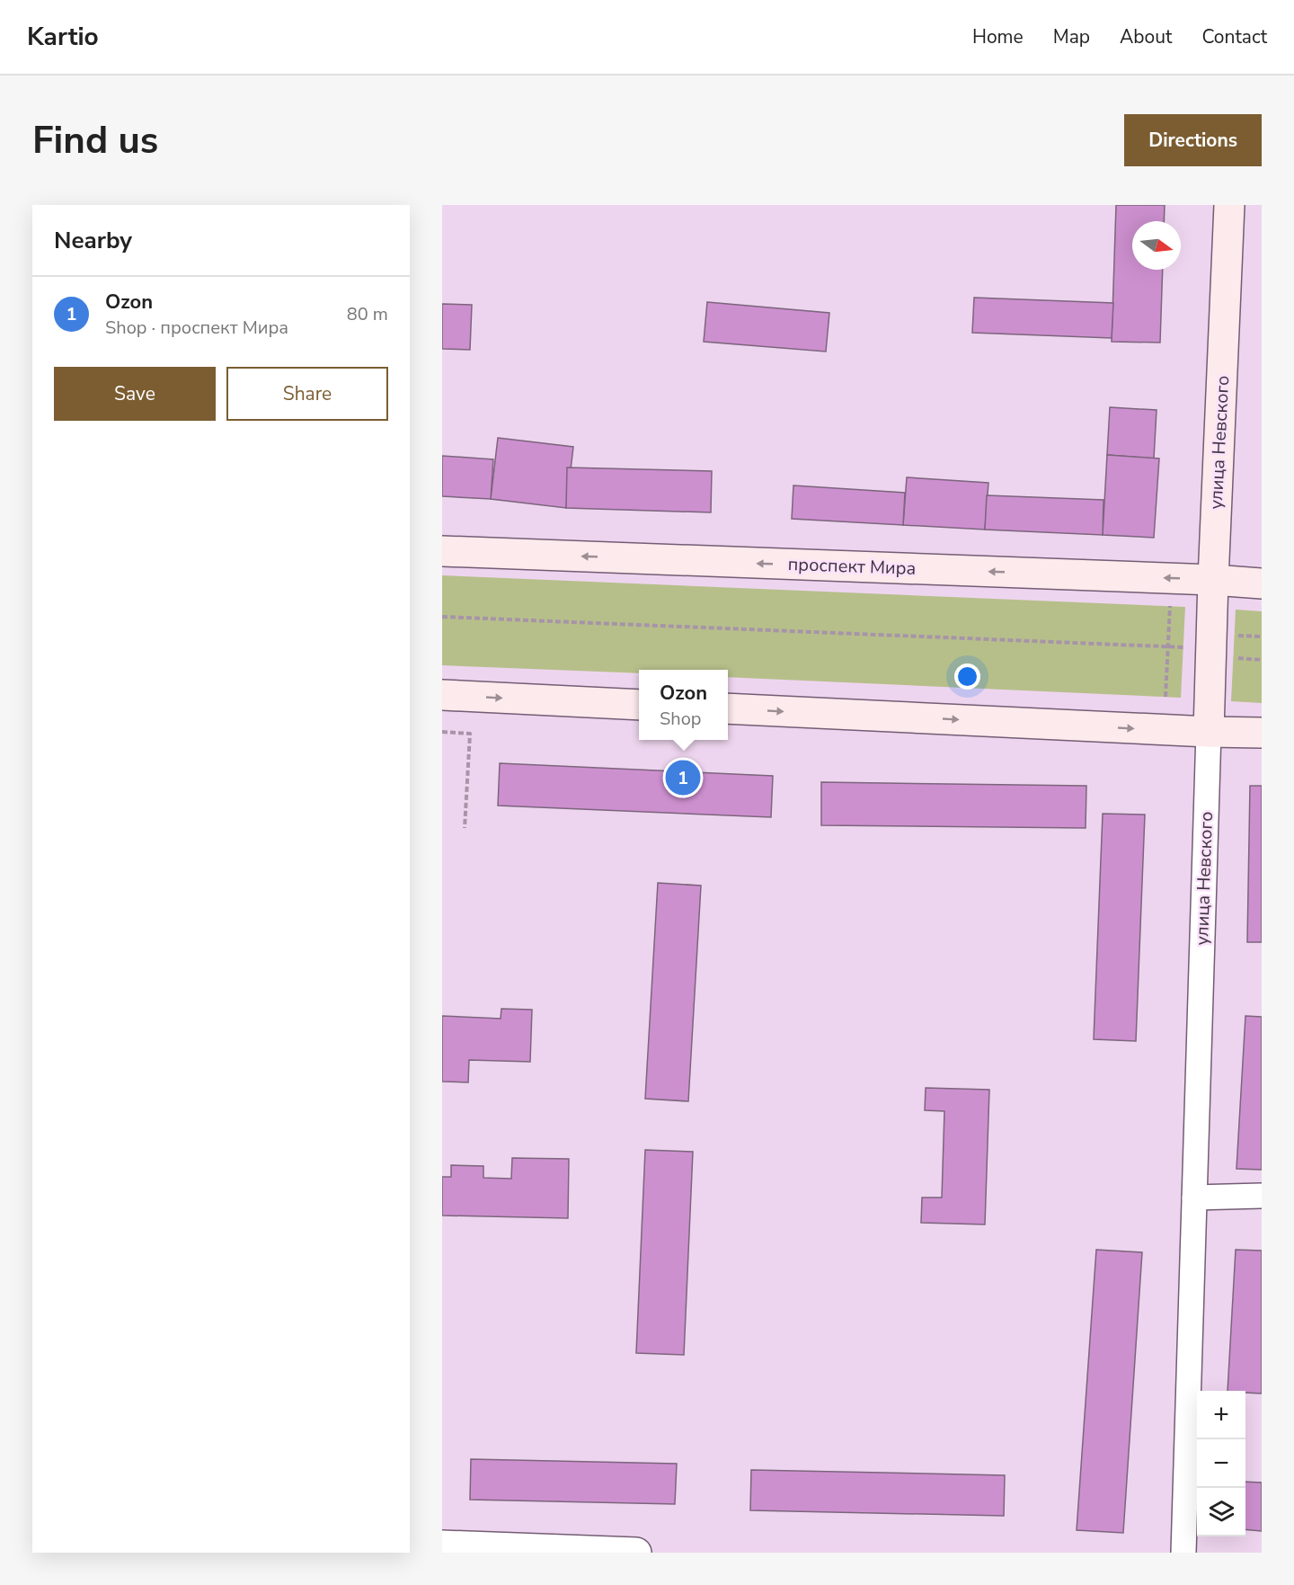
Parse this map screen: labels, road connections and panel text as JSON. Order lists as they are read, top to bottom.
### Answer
{
  "streets": {
    "main road": ["улица Невского", "проспект Мира"]
  },
  "crossings": [
    ["улица Невского", "проспект Мира"]
  ],
  "north": "right",
  "page": {
    "header": "Kartio",
    "nav": [
      "Home",
      "Map",
      "About",
      "Contact"
    ],
    "buttons": [
      "Directions",
      ["Save", "Share"]
    ],
    "title": "Find us",
    "heading": "Nearby",
    "list": [
      {
        "mark": "1",
        "name": "Ozon",
        "note": "Shop · проспект Мира",
        "value": "80 m"
      }
    ],
    "popup": ["Ozon", "Shop"],
    "pins": "1",
    "map_buttons": ["+", "−"]
  }
}
